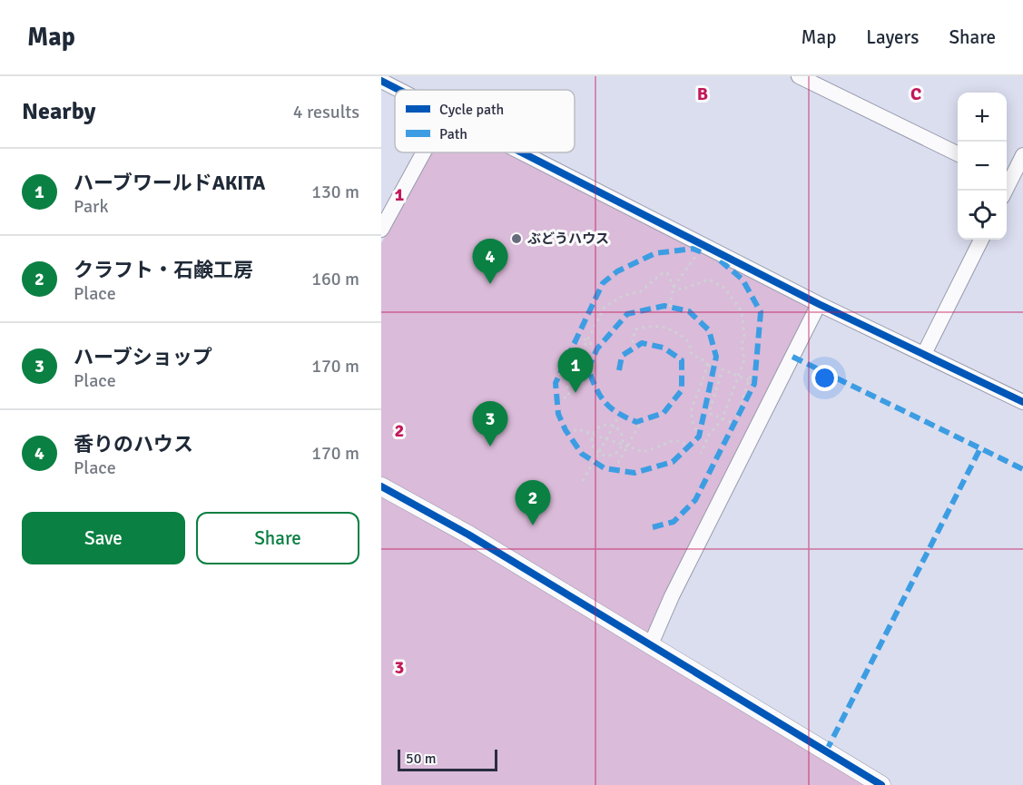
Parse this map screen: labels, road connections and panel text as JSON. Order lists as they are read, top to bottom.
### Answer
{
  "places": ["ぶどうハウス"],
  "legend": ["Cycle path", "Path"],
  "scale_bar": "50 m",
  "page": {
    "header": "Map",
    "nav": ["Map", "Layers", "Share"],
    "heading": ["Nearby", "4 results"],
    "map_buttons": ["+", "−"],
    "list": [
      {
        "mark": "1",
        "name": "ハーブワールドAKITA",
        "note": "Park",
        "value": "130 m"
      },
      {
        "mark": "2",
        "name": "クラフト・石鹸工房",
        "note": "Place",
        "value": "160 m"
      },
      {
        "mark": "3",
        "name": "ハーブショップ",
        "note": "Place",
        "value": "170 m"
      },
      {
        "mark": "4",
        "name": "香りのハウス",
        "note": "Place",
        "value": "170 m"
      }
    ],
    "pins": [
      "4",
      "1",
      "3",
      "2"
    ],
    "buttons": ["Save", "Share"],
    "scale": "50 m"
  },
  "grid": {
    "columns": ["B", "C"],
    "rows": ["1", "2", "3"]
  }
}
